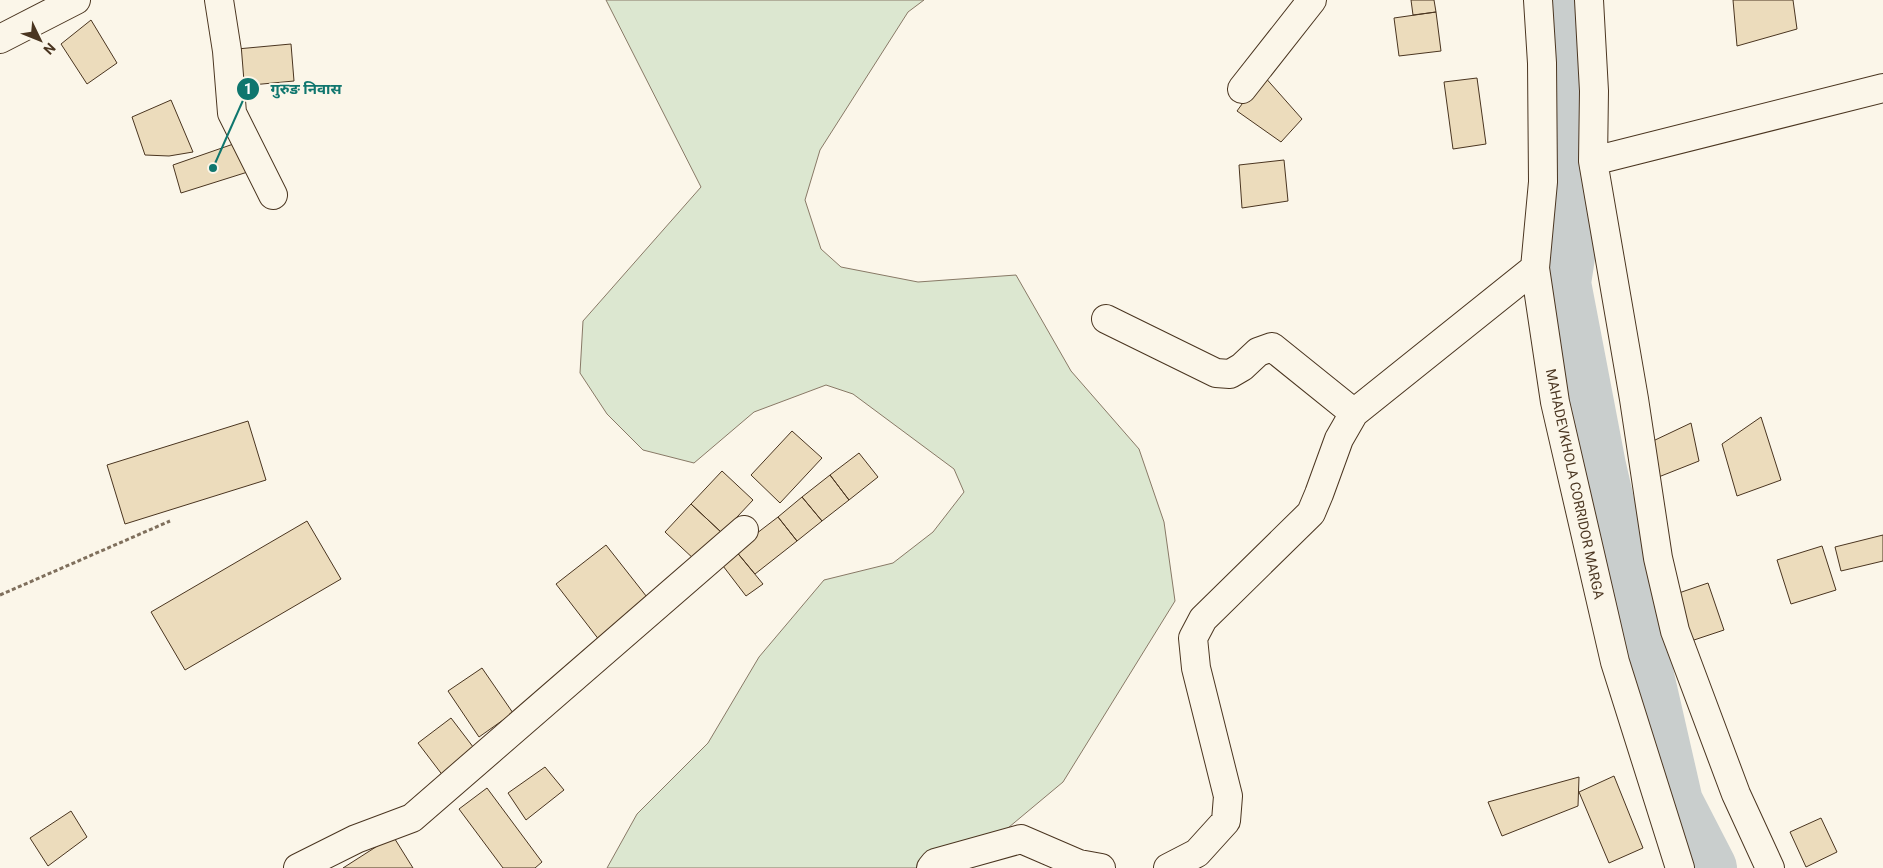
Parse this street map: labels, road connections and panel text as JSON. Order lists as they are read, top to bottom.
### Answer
{
  "streets": {
    "street": ["MAHADEVKHOLA CORRIDOR MARGA"]
  },
  "places": ["गुरुङ निवास"],
  "north": "bottom right"
}
